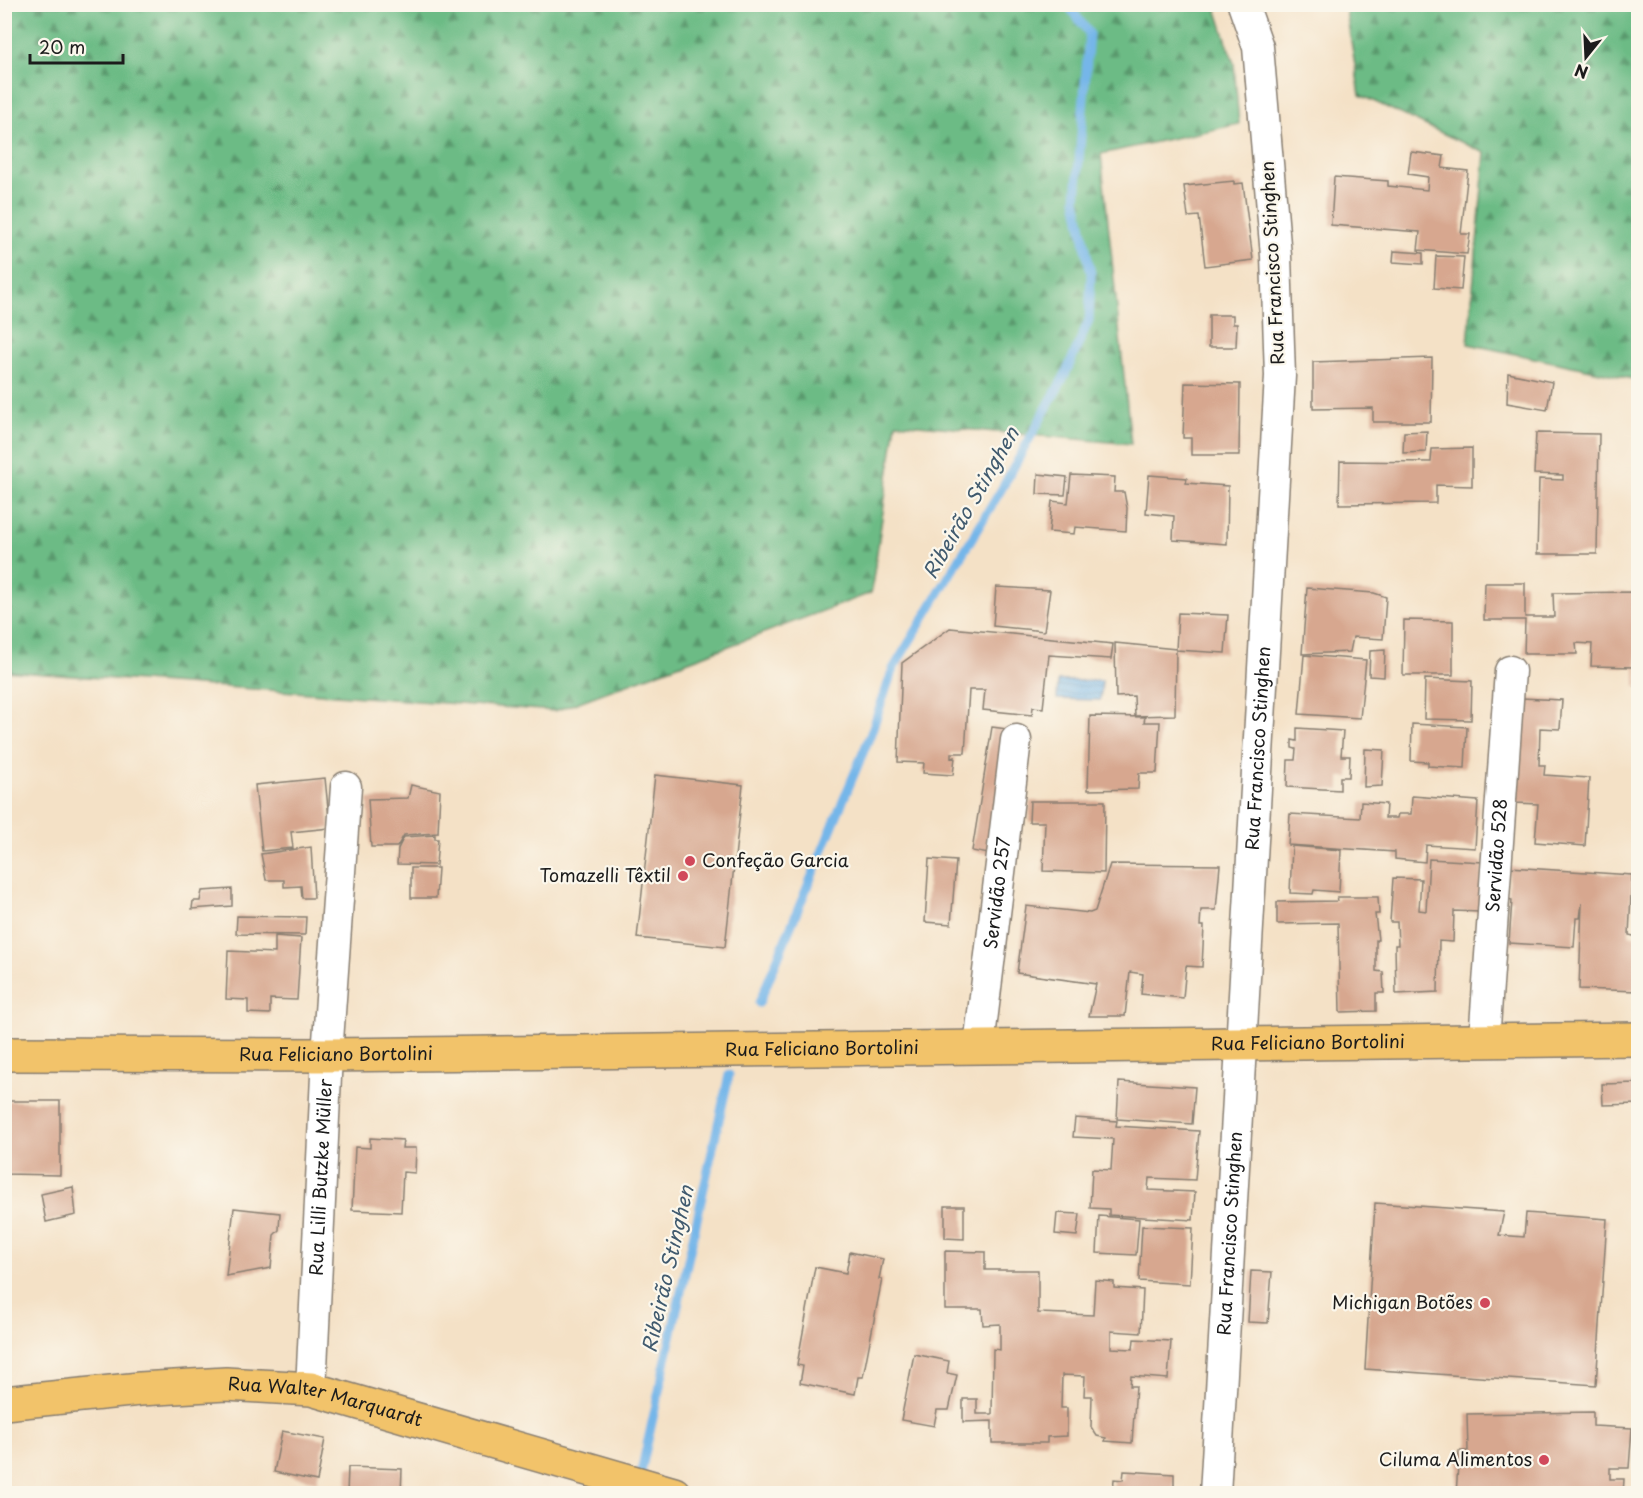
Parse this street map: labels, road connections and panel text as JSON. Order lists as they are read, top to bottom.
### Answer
{
  "streets": {
    "main road": ["Rua Feliciano Bortolini", "Rua Walter Marquardt"],
    "street": [
      "Rua Francisco Stinghen",
      "Servidão 528",
      "Servidão 257",
      "Rua Lilli Butzke Müller"
    ]
  },
  "crossings": [
    ["Rua Francisco Stinghen", "Rua Feliciano Bortolini"],
    ["Servidão 528", "Rua Feliciano Bortolini"],
    ["Servidão 257", "Rua Feliciano Bortolini"],
    ["Rua Feliciano Bortolini", "Rua Lilli Butzke Müller"],
    ["Rua Lilli Butzke Müller", "Rua Walter Marquardt"]
  ],
  "water": ["Ribeirão Stinghen"],
  "places": [
    "Confeção Garcia",
    "Tomazelli Têxtil",
    "Michigan Botões",
    "Ciluma Alimentos"
  ],
  "scale_bar": "20 m",
  "north": "bottom"
}
